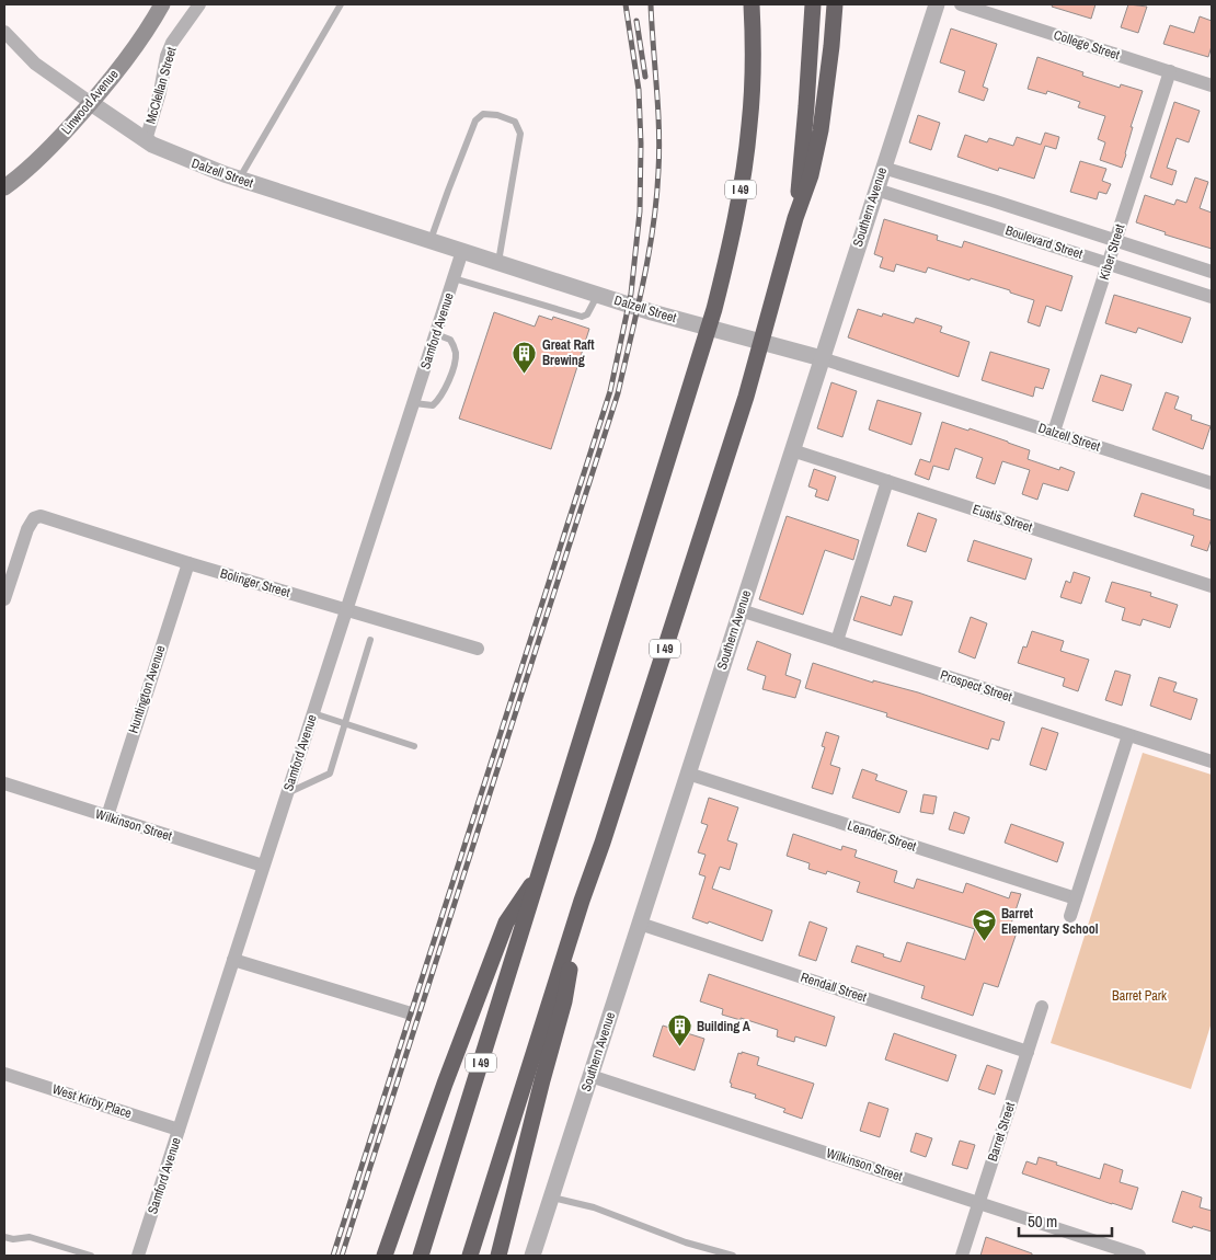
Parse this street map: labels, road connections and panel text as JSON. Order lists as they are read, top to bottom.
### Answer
{
  "streets": {
    "highway": ["I 49"],
    "main road": ["Linwood Avenue"],
    "street": [
      "College Street",
      "McClellan Street",
      "Dalzell Street",
      "Southern Avenue",
      "Boulevard Street",
      "Kiber Street",
      "Samford Avenue",
      "Eustis Street",
      "Bolinger Street",
      "Prospect Street",
      "Huntington Avenue",
      "Wilkinson Street",
      "Leander Street",
      "Rendall Street",
      "West Kirby Place",
      "Barret Street"
    ]
  },
  "crossings": [
    ["College Street", "Kiber Street"],
    ["McClellan Street", "Dalzell Street"],
    ["Linwood Avenue", "Dalzell Street"],
    ["Dalzell Street", "Southern Avenue"],
    ["Dalzell Street", "Kiber Street"],
    ["Dalzell Street", "Samford Avenue"],
    ["Southern Avenue", "Boulevard Street"],
    ["Southern Avenue", "Eustis Street"],
    ["Southern Avenue", "Prospect Street"],
    ["Southern Avenue", "Wilkinson Street"],
    ["Southern Avenue", "Leander Street"],
    ["Southern Avenue", "Rendall Street"],
    ["Boulevard Street", "Kiber Street"],
    ["Samford Avenue", "Bolinger Street"],
    ["Samford Avenue", "Wilkinson Street"],
    ["Samford Avenue", "West Kirby Place"],
    ["Bolinger Street", "Huntington Avenue"],
    ["Huntington Avenue", "Wilkinson Street"],
    ["Wilkinson Street", "Barret Street"],
    ["Rendall Street", "Barret Street"]
  ],
  "parks": ["Barret Park"],
  "places": {
    "building": ["Great Raft Brewing", "Building A"],
    "school or university": ["Barret Elementary School"]
  },
  "scale_bar": "50 m"
}
